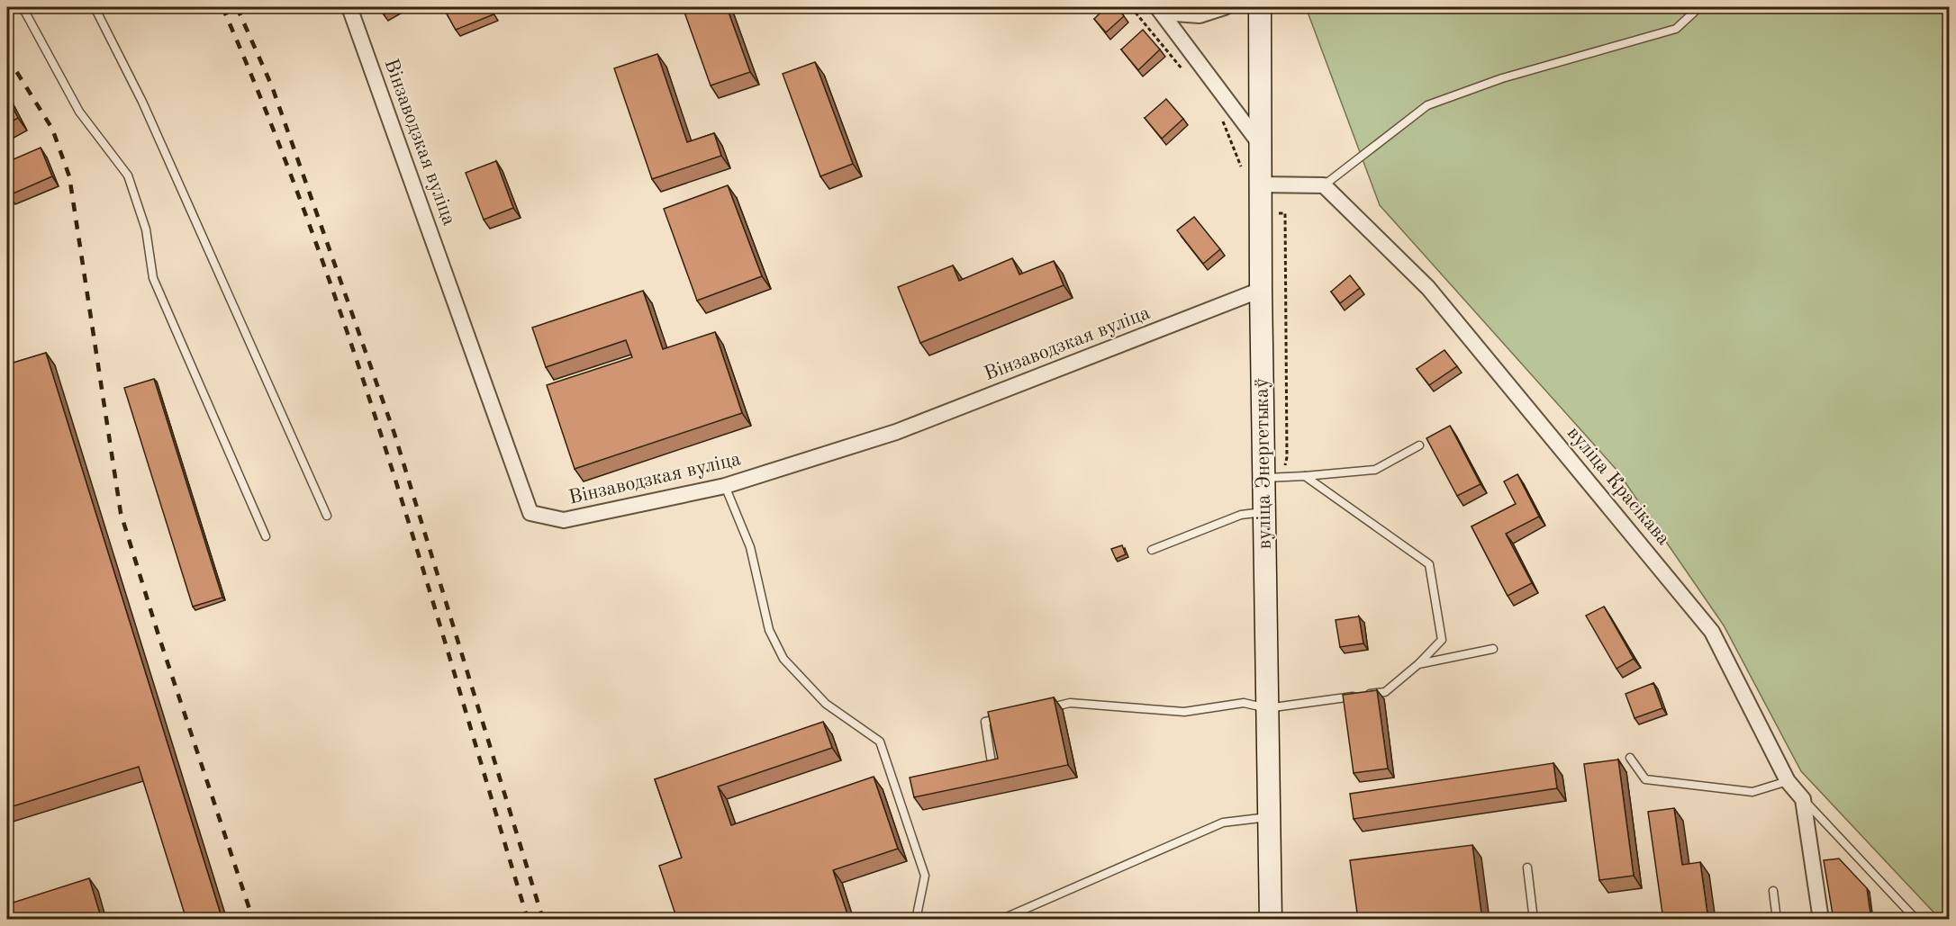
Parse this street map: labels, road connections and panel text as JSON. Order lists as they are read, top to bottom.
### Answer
{
  "streets": {
    "main road": ["вуліца Энергетыкаў"],
    "street": ["Вінзаводзкая вуліца", "вуліца Красікава"]
  },
  "crossings": [
    ["Вінзаводзкая вуліца", "вуліца Энергетыкаў"]
  ]
}
